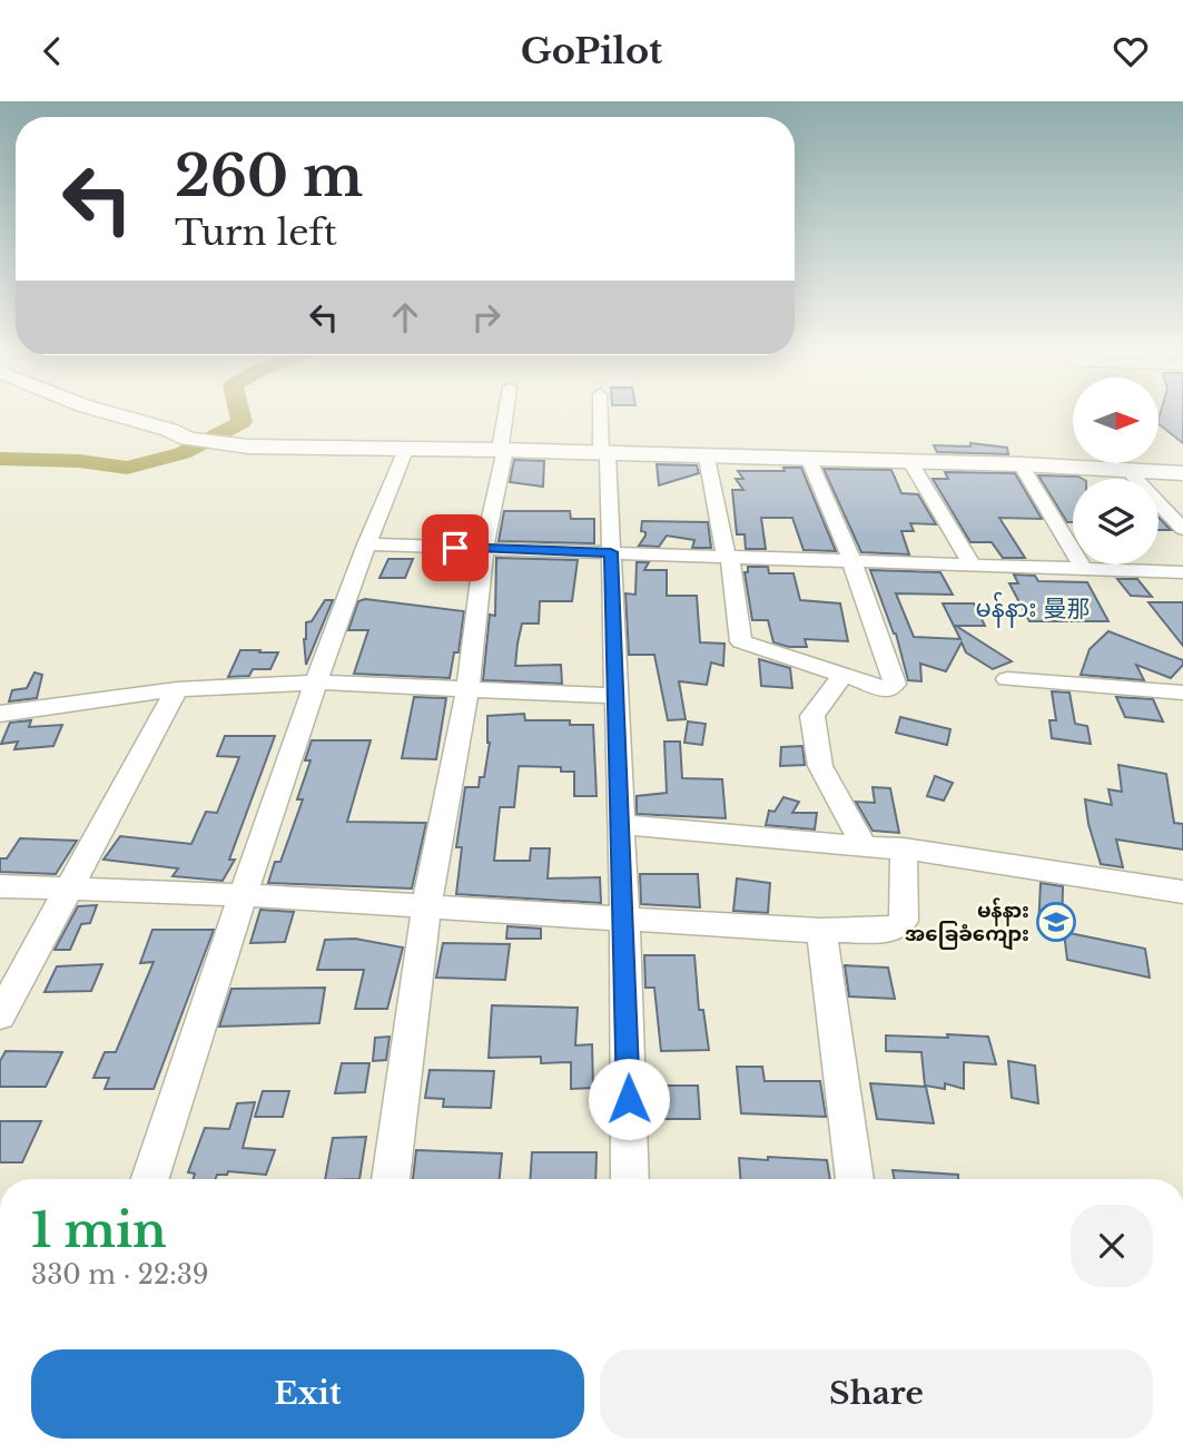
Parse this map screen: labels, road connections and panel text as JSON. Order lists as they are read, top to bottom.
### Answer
{
  "districts": ["မန်နား 曼那"],
  "places": {
    "school or university": ["မန်နား အခြေခံကျေား"]
  },
  "north": "right",
  "page": {
    "header": "GoPilot",
    "turn": ["260 m", "Turn left"],
    "heading": ["1 min", "330 m · 22:39"],
    "buttons": ["Exit", "Share"]
  }
}
